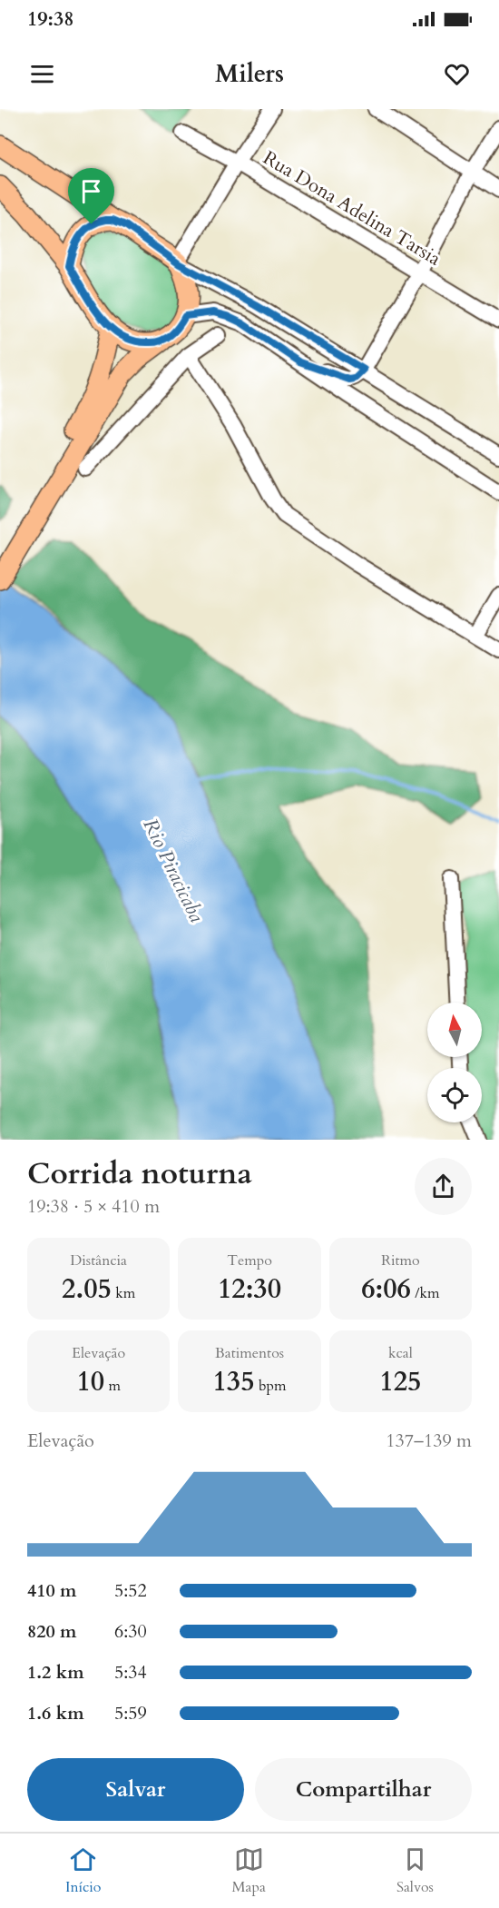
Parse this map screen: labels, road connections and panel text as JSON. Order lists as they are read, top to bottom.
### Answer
{
  "streets": {
    "street": ["Rua Dona Adelina Tarsia"]
  },
  "water": ["Rio Piracicaba"],
  "north": "top",
  "page": {
    "status": "19:38",
    "header": "Milers",
    "heading": ["Corrida noturna", "19:38 · 5 × 410 m"],
    "stats": [
      ["Distância", "2.05 km"],
      ["Tempo", "12:30"],
      ["Ritmo", "6:06 /km"],
      ["Elevação", "10 m"],
      ["Batimentos", "135 bpm"],
      ["kcal", "125"]
    ],
    "chart": ["Elevação", "137–139 m"],
    "list": [
      {
        "name": "410 m",
        "note": "5:52"
      },
      {
        "name": "820 m",
        "note": "6:30"
      },
      {
        "name": "1.2 km",
        "note": "5:34"
      },
      {
        "name": "1.6 km",
        "note": "5:59"
      }
    ],
    "buttons": ["Salvar", "Compartilhar"],
    "tabs": ["Início", "Mapa", "Salvos"]
  }
}
